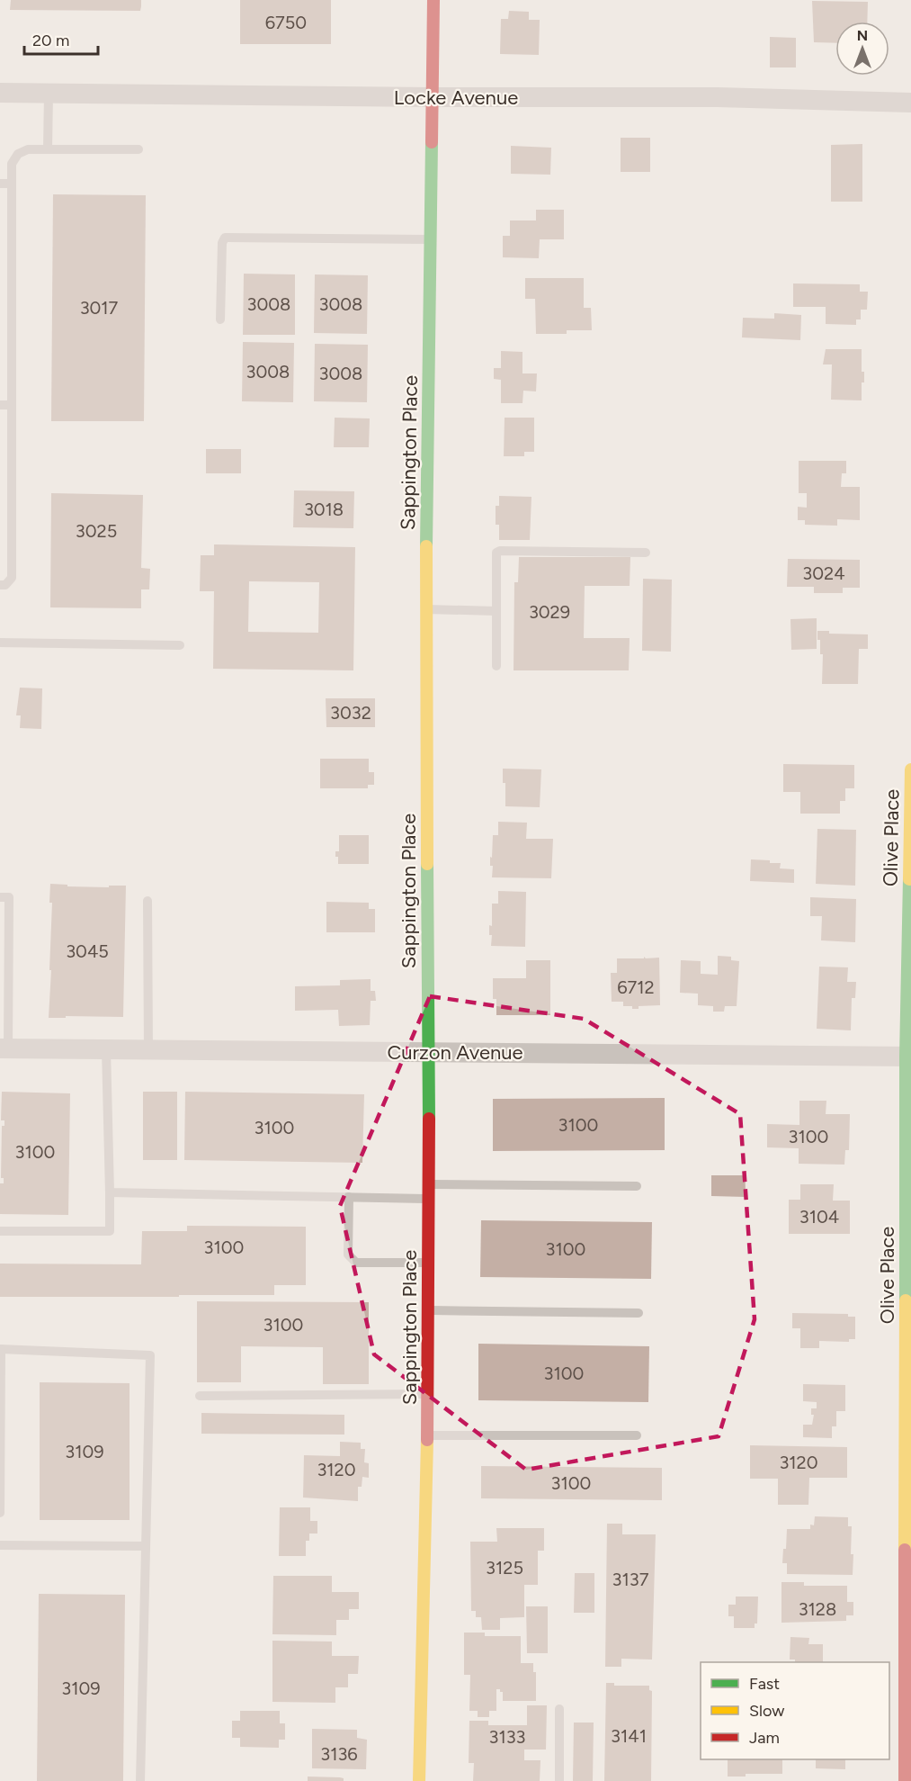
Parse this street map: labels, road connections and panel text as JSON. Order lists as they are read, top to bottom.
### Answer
{
  "streets": {
    "street": [
      "Locke Avenue",
      "Sappington Place",
      "Olive Place",
      "Curzon Avenue"
    ]
  },
  "crossings": [
    ["Locke Avenue", "Sappington Place"],
    ["Sappington Place", "Curzon Avenue"],
    ["Olive Place", "Curzon Avenue"]
  ],
  "house_numbers": [
    "6750",
    "3008",
    "3008",
    "3017",
    "3008",
    "3008",
    "3018",
    "3025",
    "3024",
    "3029",
    "3032",
    "3045",
    "6712",
    "3100",
    "3100",
    "3100",
    "3100",
    "3104",
    "3100",
    "3100",
    "3100",
    "3100",
    "3109",
    "3120",
    "3120",
    "3100",
    "3125",
    "3137",
    "3128",
    "3109",
    "3141",
    "3133",
    "3136"
  ],
  "legend": ["Fast", "Slow", "Jam"],
  "scale_bar": "20 m",
  "north": "top"
}
